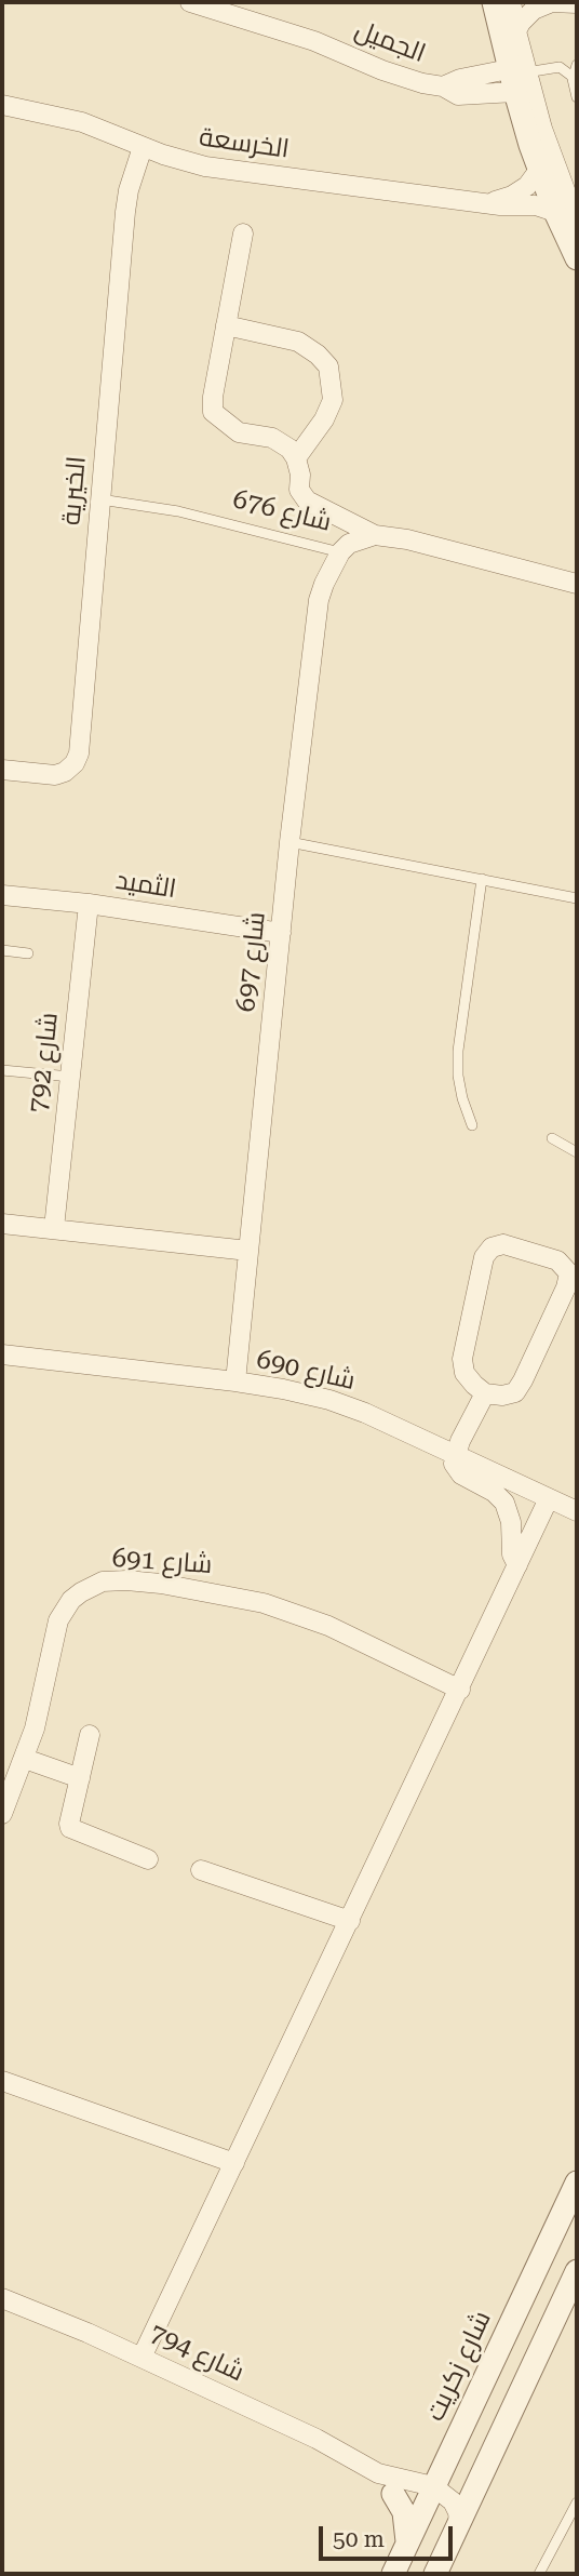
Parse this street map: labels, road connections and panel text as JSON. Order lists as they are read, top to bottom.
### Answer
{
  "streets": {
    "street": [
      "الجميل",
      "الخرسعة",
      "الخيرية",
      "شارع 676",
      "الثميد",
      "شارع 697",
      "شارع 792",
      "شارع 690",
      "شارع 691",
      "شارع 794",
      "شارع زكريت"
    ]
  },
  "crossings": [
    ["الخرسعة", "الخيرية"],
    ["الخيرية", "شارع 676"],
    ["شارع 676", "شارع 697"],
    ["الثميد", "شارع 697"],
    ["الثميد", "شارع 792"],
    ["شارع 697", "شارع 690"],
    ["شارع 794", "شارع زكريت"]
  ],
  "scale_bar": "50 m"
}
